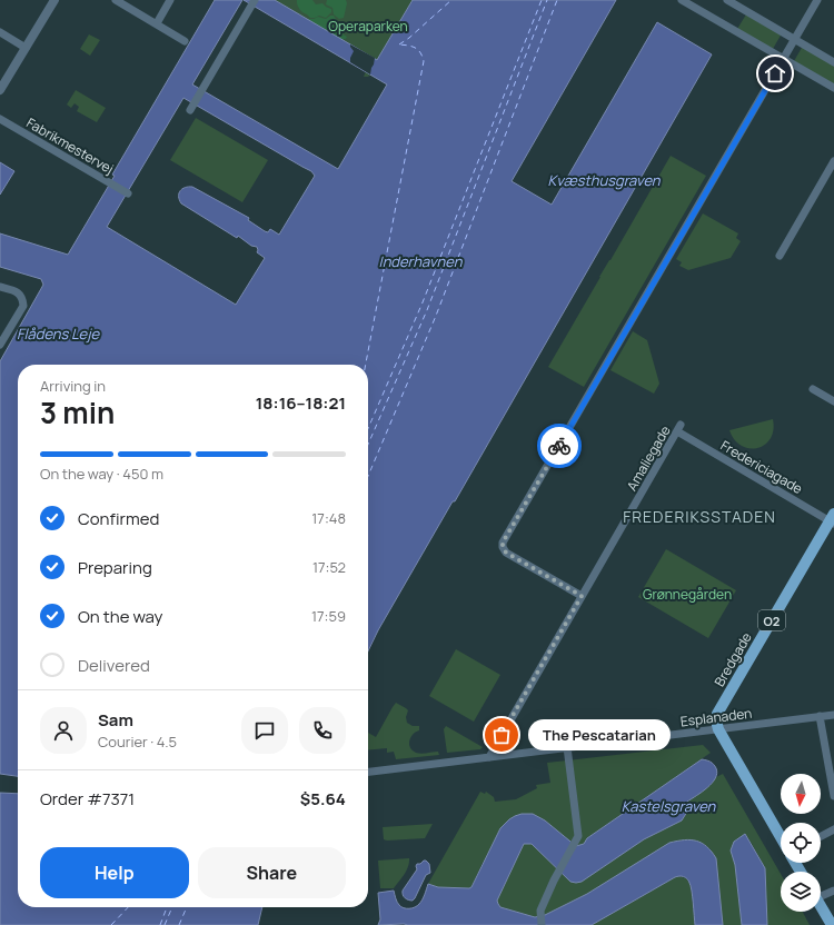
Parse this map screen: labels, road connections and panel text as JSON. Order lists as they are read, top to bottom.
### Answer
{
  "streets": {
    "main road": ["O2", "Bredgade"],
    "street": [
      "Fabrikmestervej",
      "Amaliegade",
      "Fredericiagade",
      "Esplanaden"
    ]
  },
  "crossings": [
    ["Amaliegade", "Fredericiagade"],
    ["Amaliegade", "Esplanaden"],
    ["Fredericiagade", "Bredgade"],
    ["Bredgade", "Esplanaden"]
  ],
  "districts": ["FREDERIKSSTADEN"],
  "water": [
    "Kvæsthusgraven",
    "Inderhavnen",
    "Flådens Leje",
    "Kastelsgraven"
  ],
  "parks": ["Operaparken", "Grønnegården"],
  "places": ["The Pescatarian"],
  "north": "bottom",
  "page": {
    "heading": ["3 min", "Arriving in", "18:16–18:21"],
    "panel": [
      "Sam",
      "Courier · 4.5",
      "Order #7371",
      "$5.64"
    ],
    "bar": "On the way · 450 m",
    "list": [
      ["Confirmed", "17:48"],
      ["Preparing", "17:52"],
      ["On the way", "17:59"],
      "Delivered"
    ],
    "bubble": "The Pescatarian",
    "buttons": ["Help", "Share"]
  }
}
